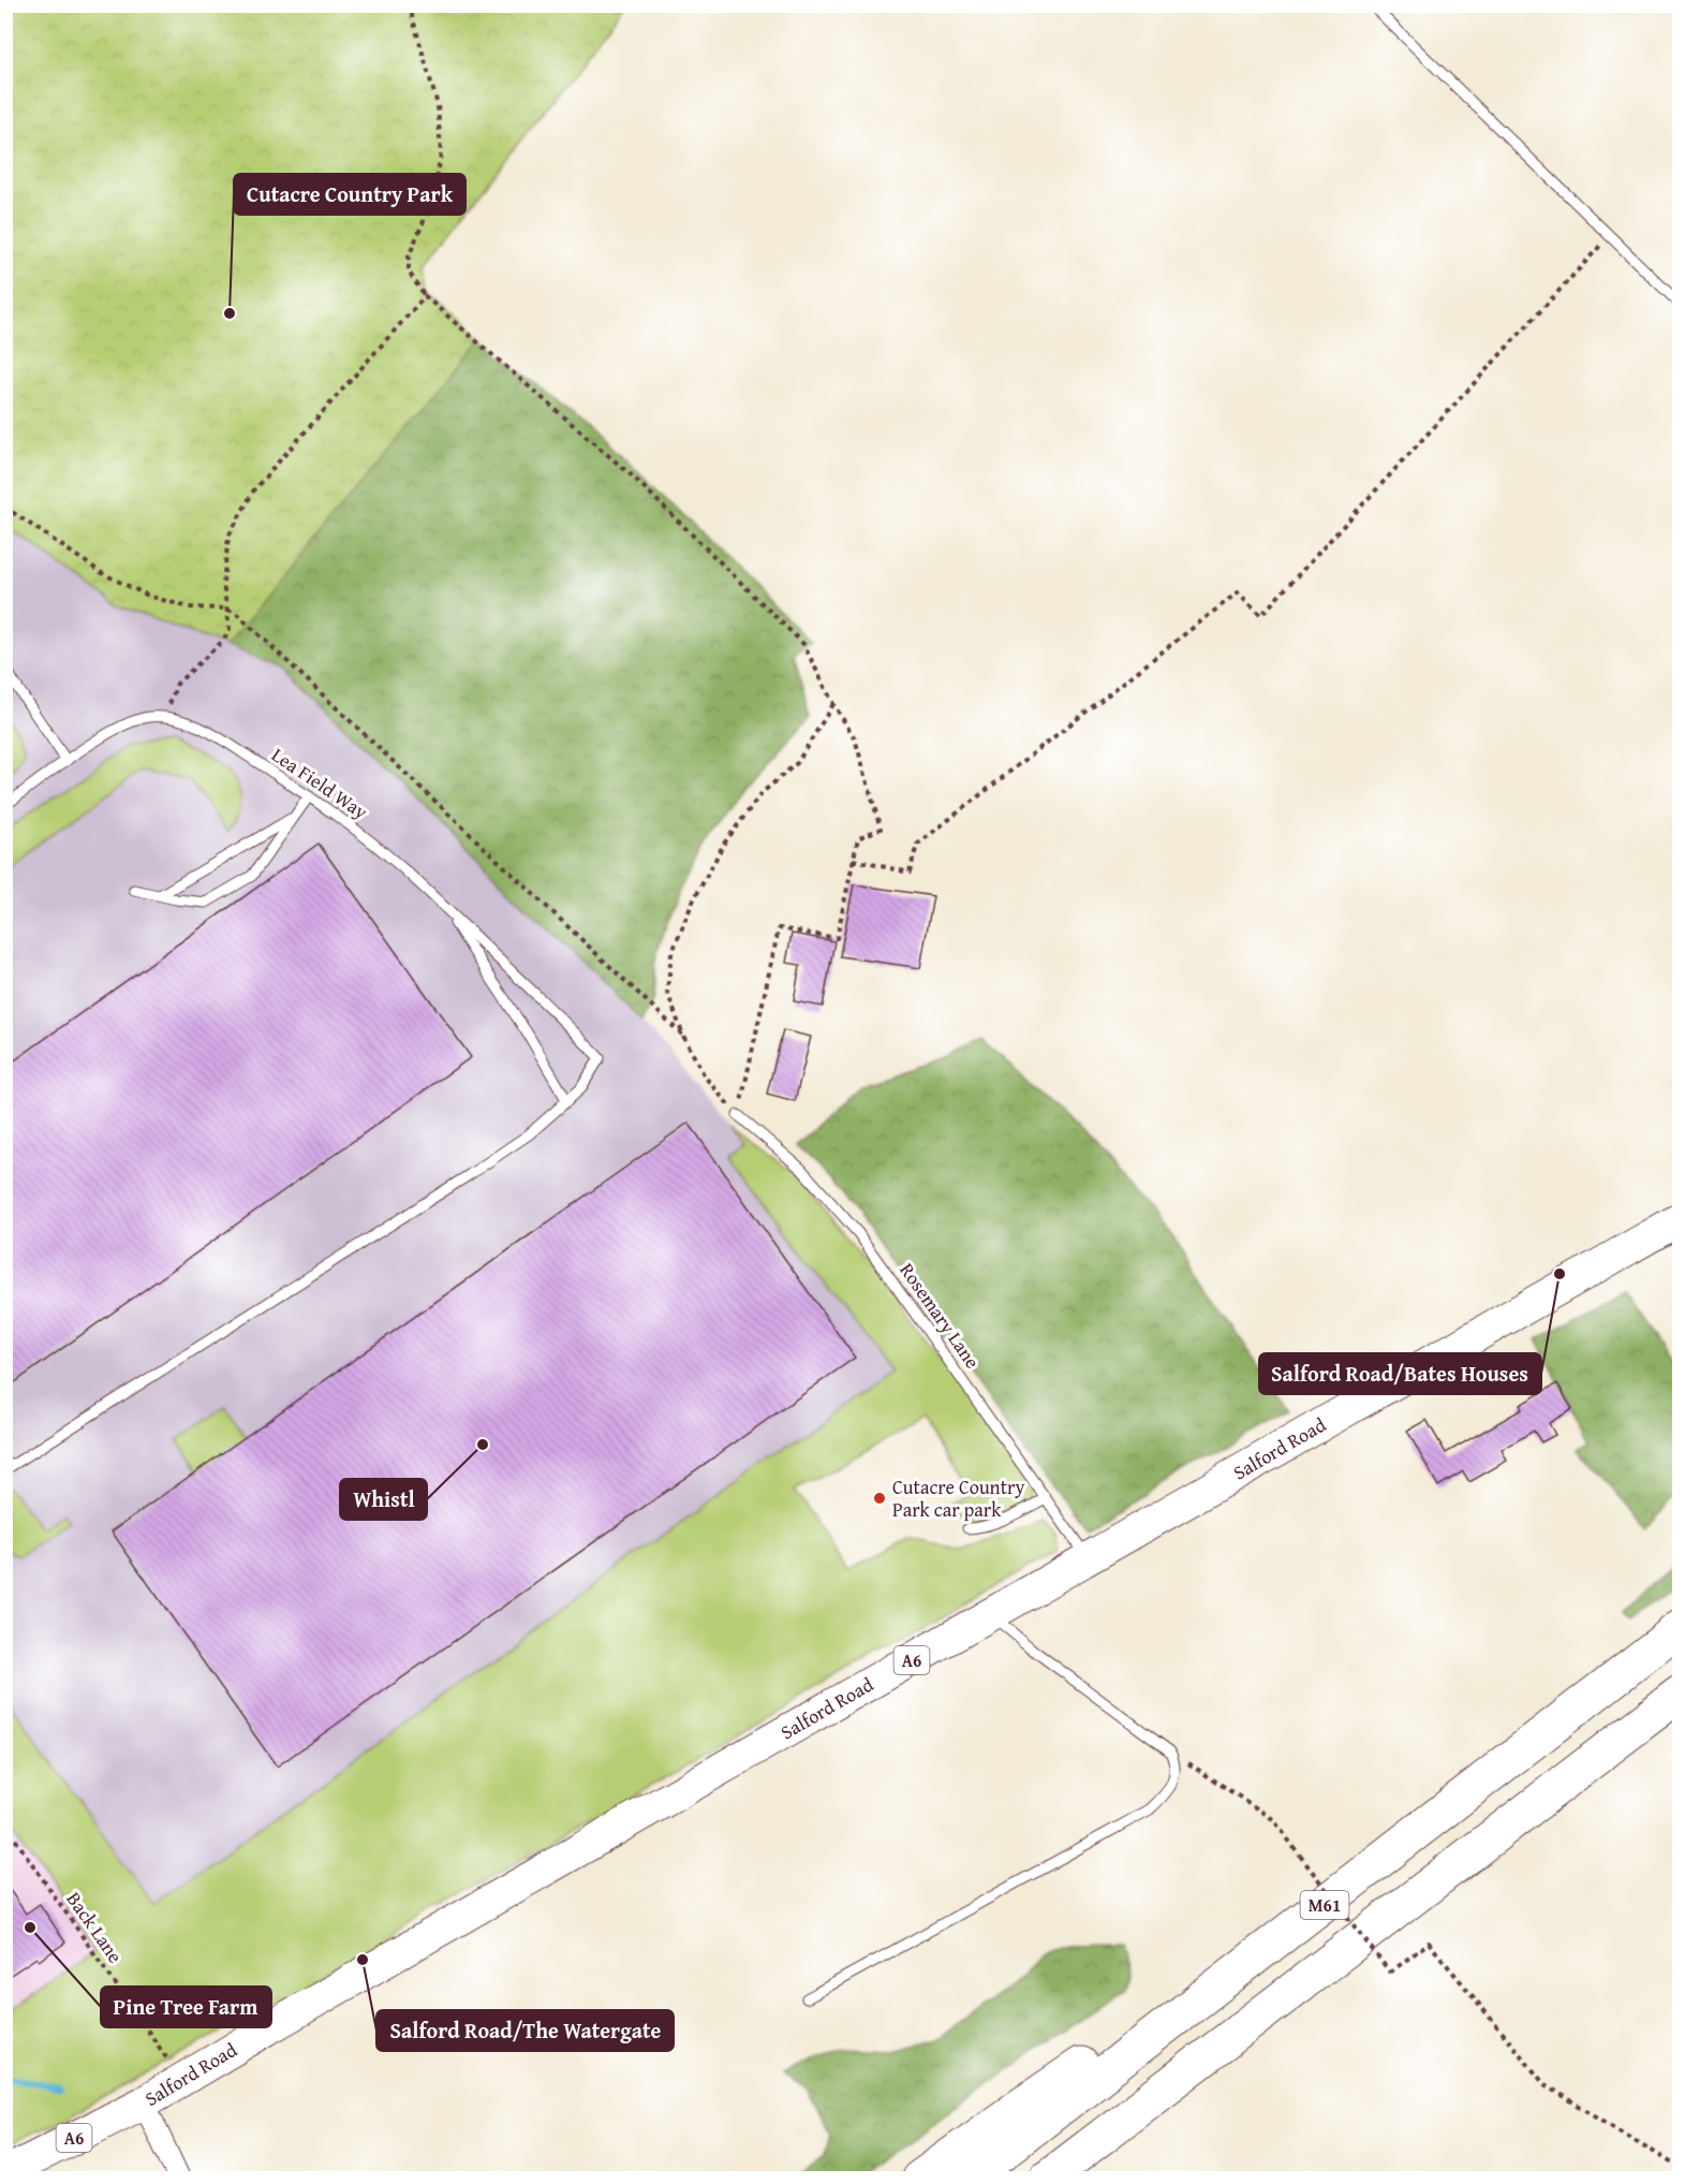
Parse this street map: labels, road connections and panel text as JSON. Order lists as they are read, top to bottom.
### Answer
{
  "streets": {
    "highway": ["M61"],
    "main road": ["Salford Road", "A6"],
    "lane": ["Lea Field Way", "Rosemary Lane"],
    "path": ["Back Lane"]
  },
  "crossings": [
    ["Rosemary Lane", "Salford Road"],
    ["Salford Road", "Back Lane"]
  ],
  "places": [
    "Cutacre Country Park",
    "Salford Road/Bates Houses",
    "Whistl",
    "Cutacre Country Park car park",
    "Pine Tree Farm",
    "Salford Road/The Watergate"
  ]
}
